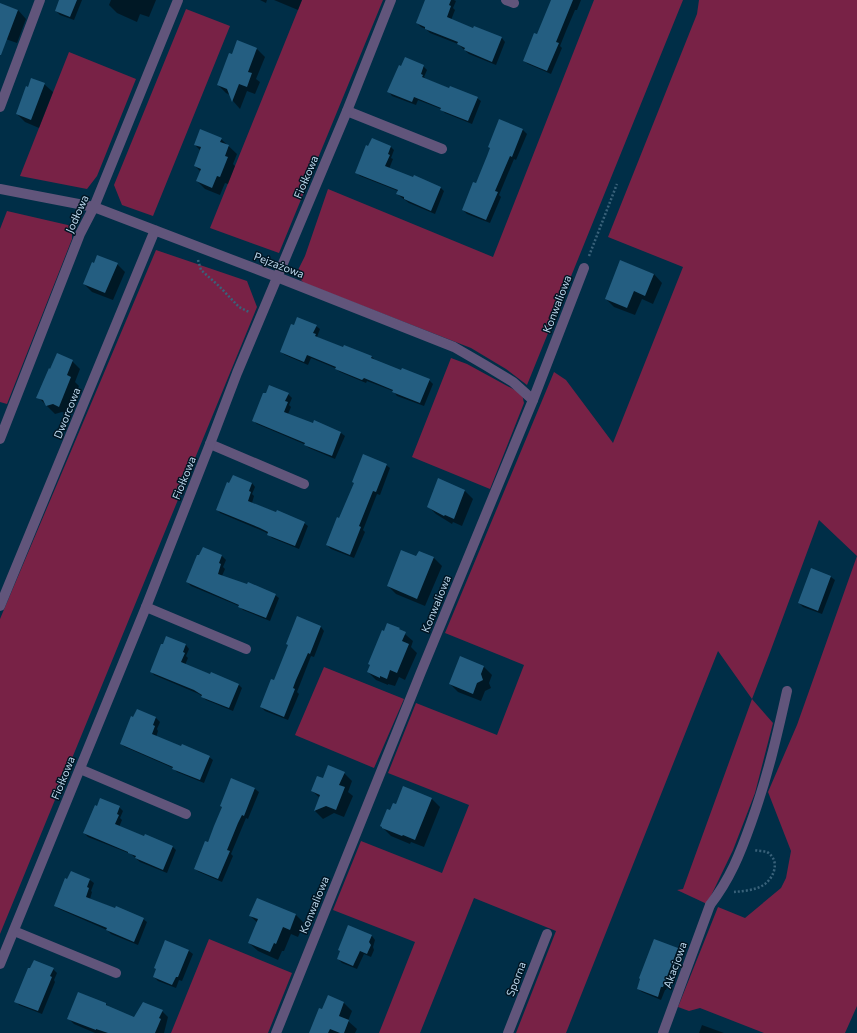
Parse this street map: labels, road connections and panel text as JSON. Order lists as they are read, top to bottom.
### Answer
{
  "streets": {
    "street": [
      "Fiołkowa",
      "Jodłowa",
      "Pejzażowa",
      "Konwaliowa",
      "Dworcowa",
      "Akacjowa",
      "Sporna"
    ]
  },
  "crossings": [
    ["Fiołkowa", "Pejzażowa"],
    ["Jodłowa", "Pejzażowa"],
    ["Pejzażowa", "Konwaliowa"],
    ["Pejzażowa", "Dworcowa"]
  ]
}
